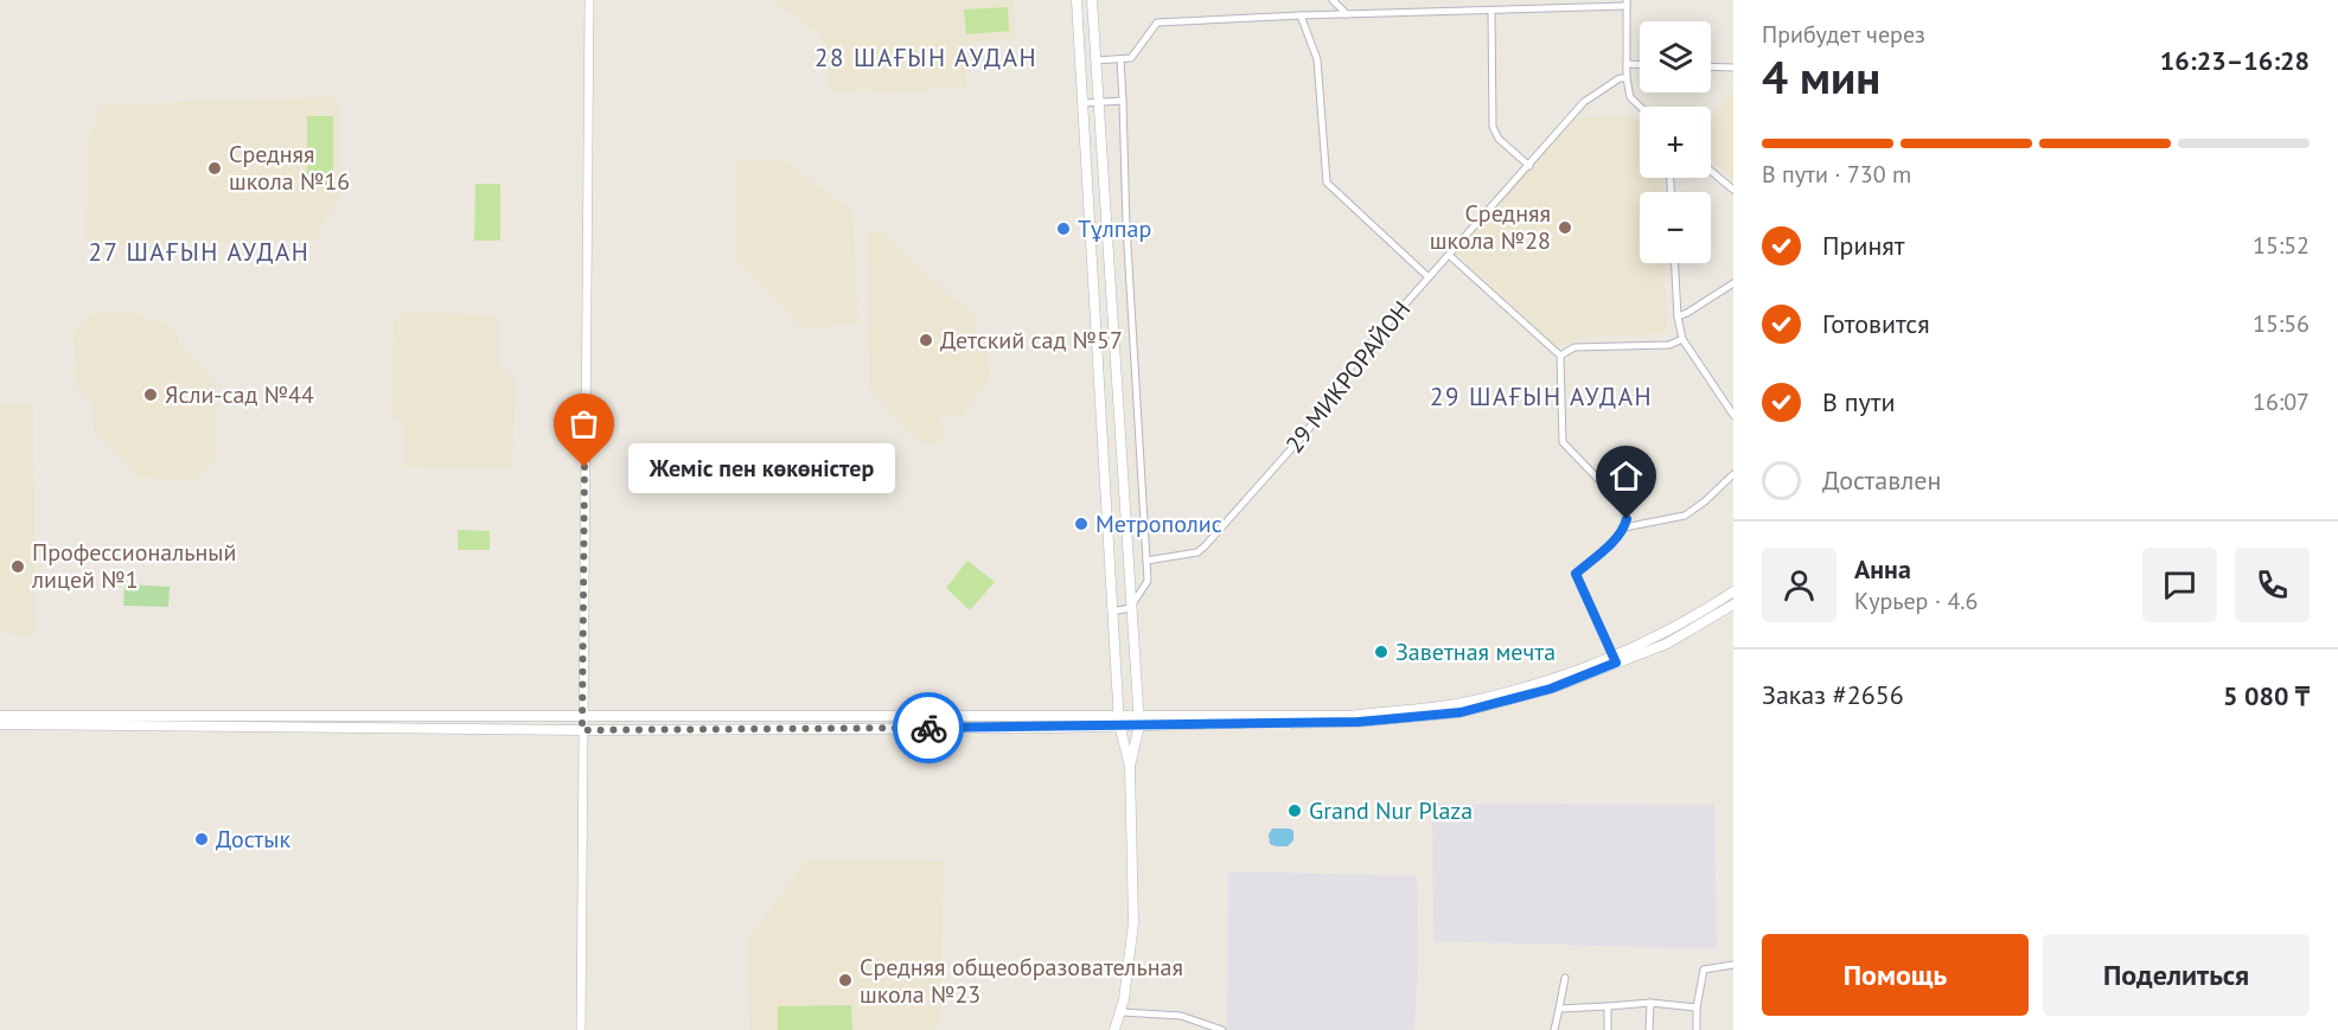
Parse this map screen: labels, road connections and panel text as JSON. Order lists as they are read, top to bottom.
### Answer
{
  "streets": {
    "street": ["29 МИКРОРАЙОН"]
  },
  "districts": ["28 ШАҒЫН АУДАН", "27 ШАҒЫН АУДАН", "29 ШАҒЫН АУДАН"],
  "places": [
    "Средняя школа №16",
    "Средняя школа №28",
    "Тұлпар",
    "Детский сад №57",
    "Ясли-сад №44",
    "Жеміс пен көкөністер",
    "Метрополис",
    "Профессиональный лицей №1",
    "Заветная мечта",
    "Grand Nur Plaza",
    "Достык",
    "Средняя общеобразовательная школа №23"
  ],
  "page": {
    "heading": ["4 мин", "Прибудет через", "16:23–16:28"],
    "panel": [
      "Анна",
      "Курьер · 4.6",
      "Заказ #2656",
      "5 080 ₸"
    ],
    "map_buttons": ["+", "−"],
    "bar": "В пути · 730 m",
    "list": [
      ["Принят", "15:52"],
      ["Готовится", "15:56"],
      ["В пути", "16:07"],
      "Доставлен"
    ],
    "bubble": "Жеміс пен көкөністер",
    "buttons": ["Помощь", "Поделиться"]
  }
}
